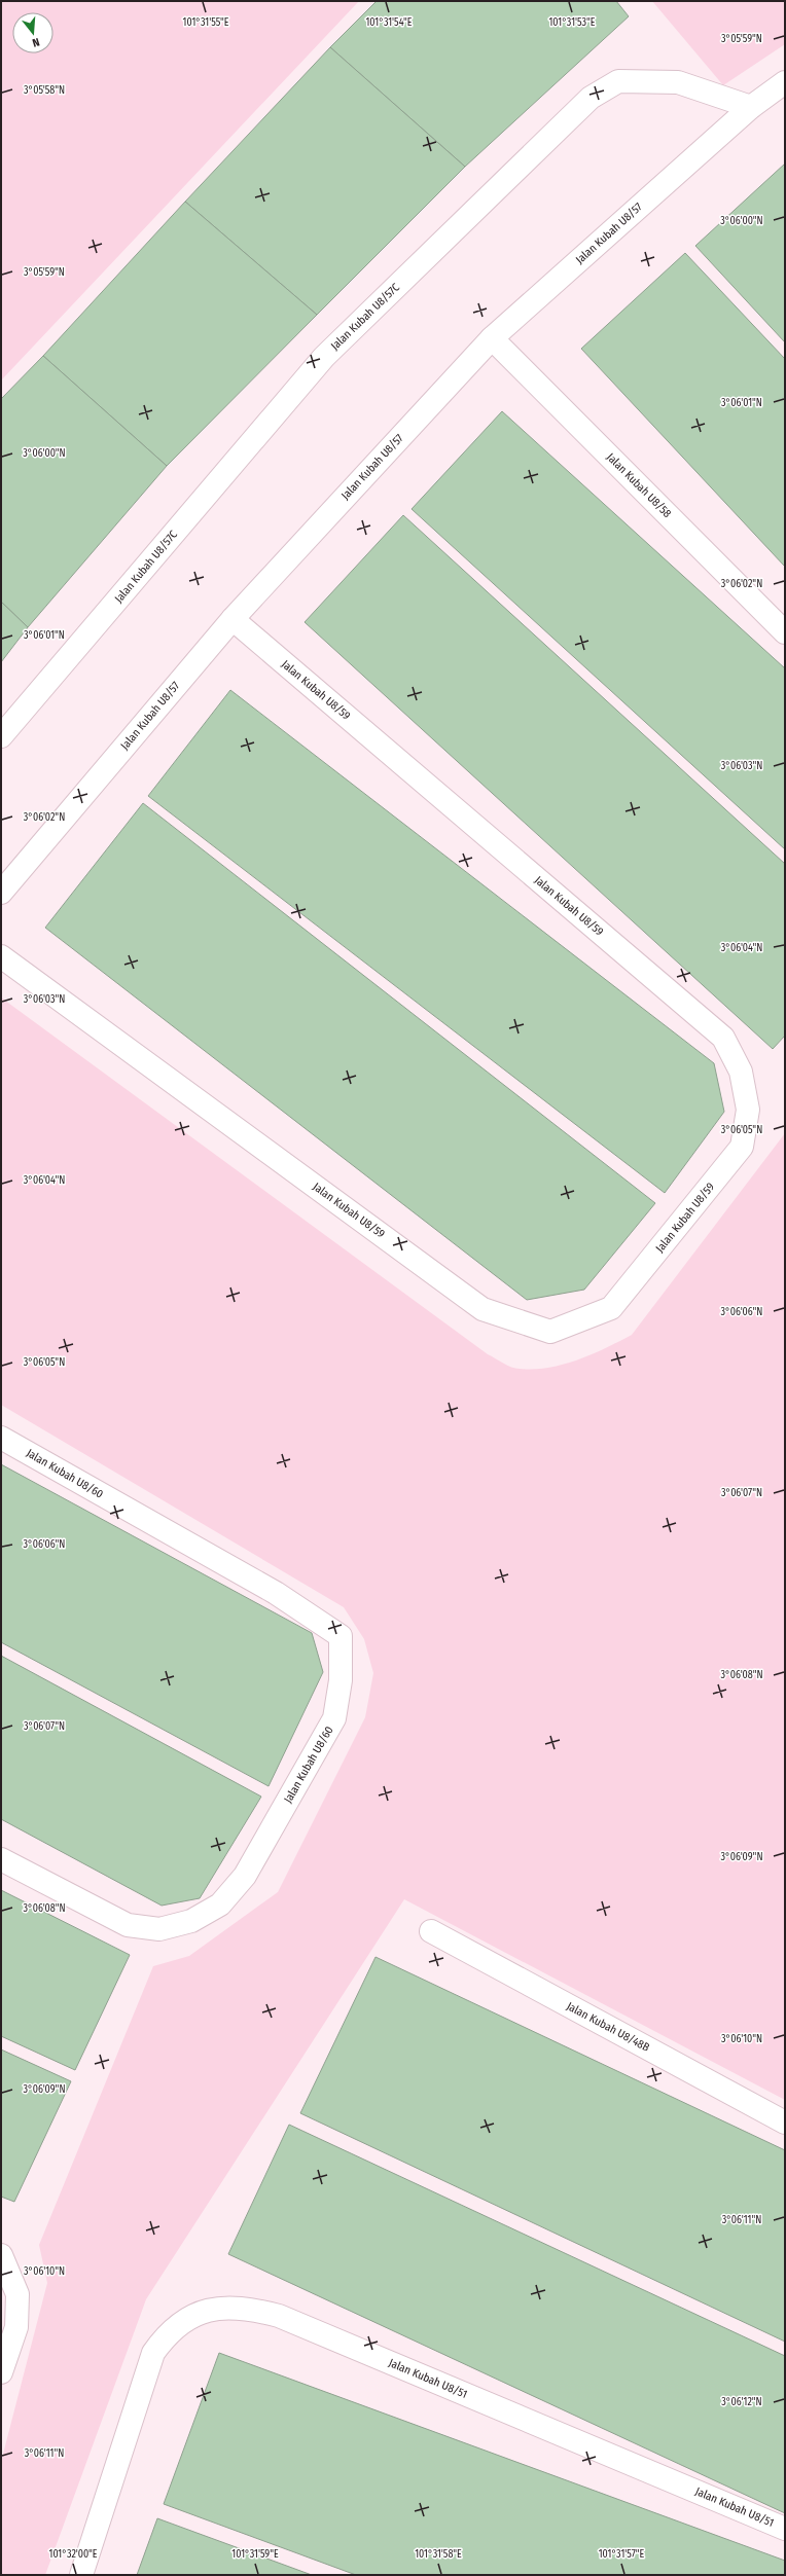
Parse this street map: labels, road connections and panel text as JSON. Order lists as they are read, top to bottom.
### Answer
{
  "streets": {
    "street": [
      "Jalan Kubah U8/57",
      "Jalan Kubah U8/57C",
      "Jalan Kubah U8/58",
      "Jalan Kubah U8/59",
      "Jalan Kubah U8/60",
      "Jalan Kubah U8/48B",
      "Jalan Kubah U8/51"
    ]
  },
  "crossings": [
    ["Jalan Kubah U8/57", "Jalan Kubah U8/57C"],
    ["Jalan Kubah U8/57", "Jalan Kubah U8/58"],
    ["Jalan Kubah U8/57", "Jalan Kubah U8/59"]
  ],
  "north": "bottom",
  "coordinates": [
    "101°31'55\"E",
    "101°31'54\"E",
    "101°31'53\"E",
    "3°05'59\"N",
    "3°05'58\"N",
    "3°06'00\"N",
    "3°06'01\"N",
    "3°06'02\"N",
    "3°06'03\"N",
    "3°06'04\"N",
    "3°06'05\"N",
    "3°06'06\"N",
    "3°06'07\"N",
    "3°06'08\"N",
    "3°06'09\"N",
    "3°06'10\"N",
    "3°06'11\"N",
    "3°06'12\"N",
    "101°32'00\"E",
    "101°31'59\"E",
    "101°31'58\"E",
    "101°31'57\"E"
  ]
}
